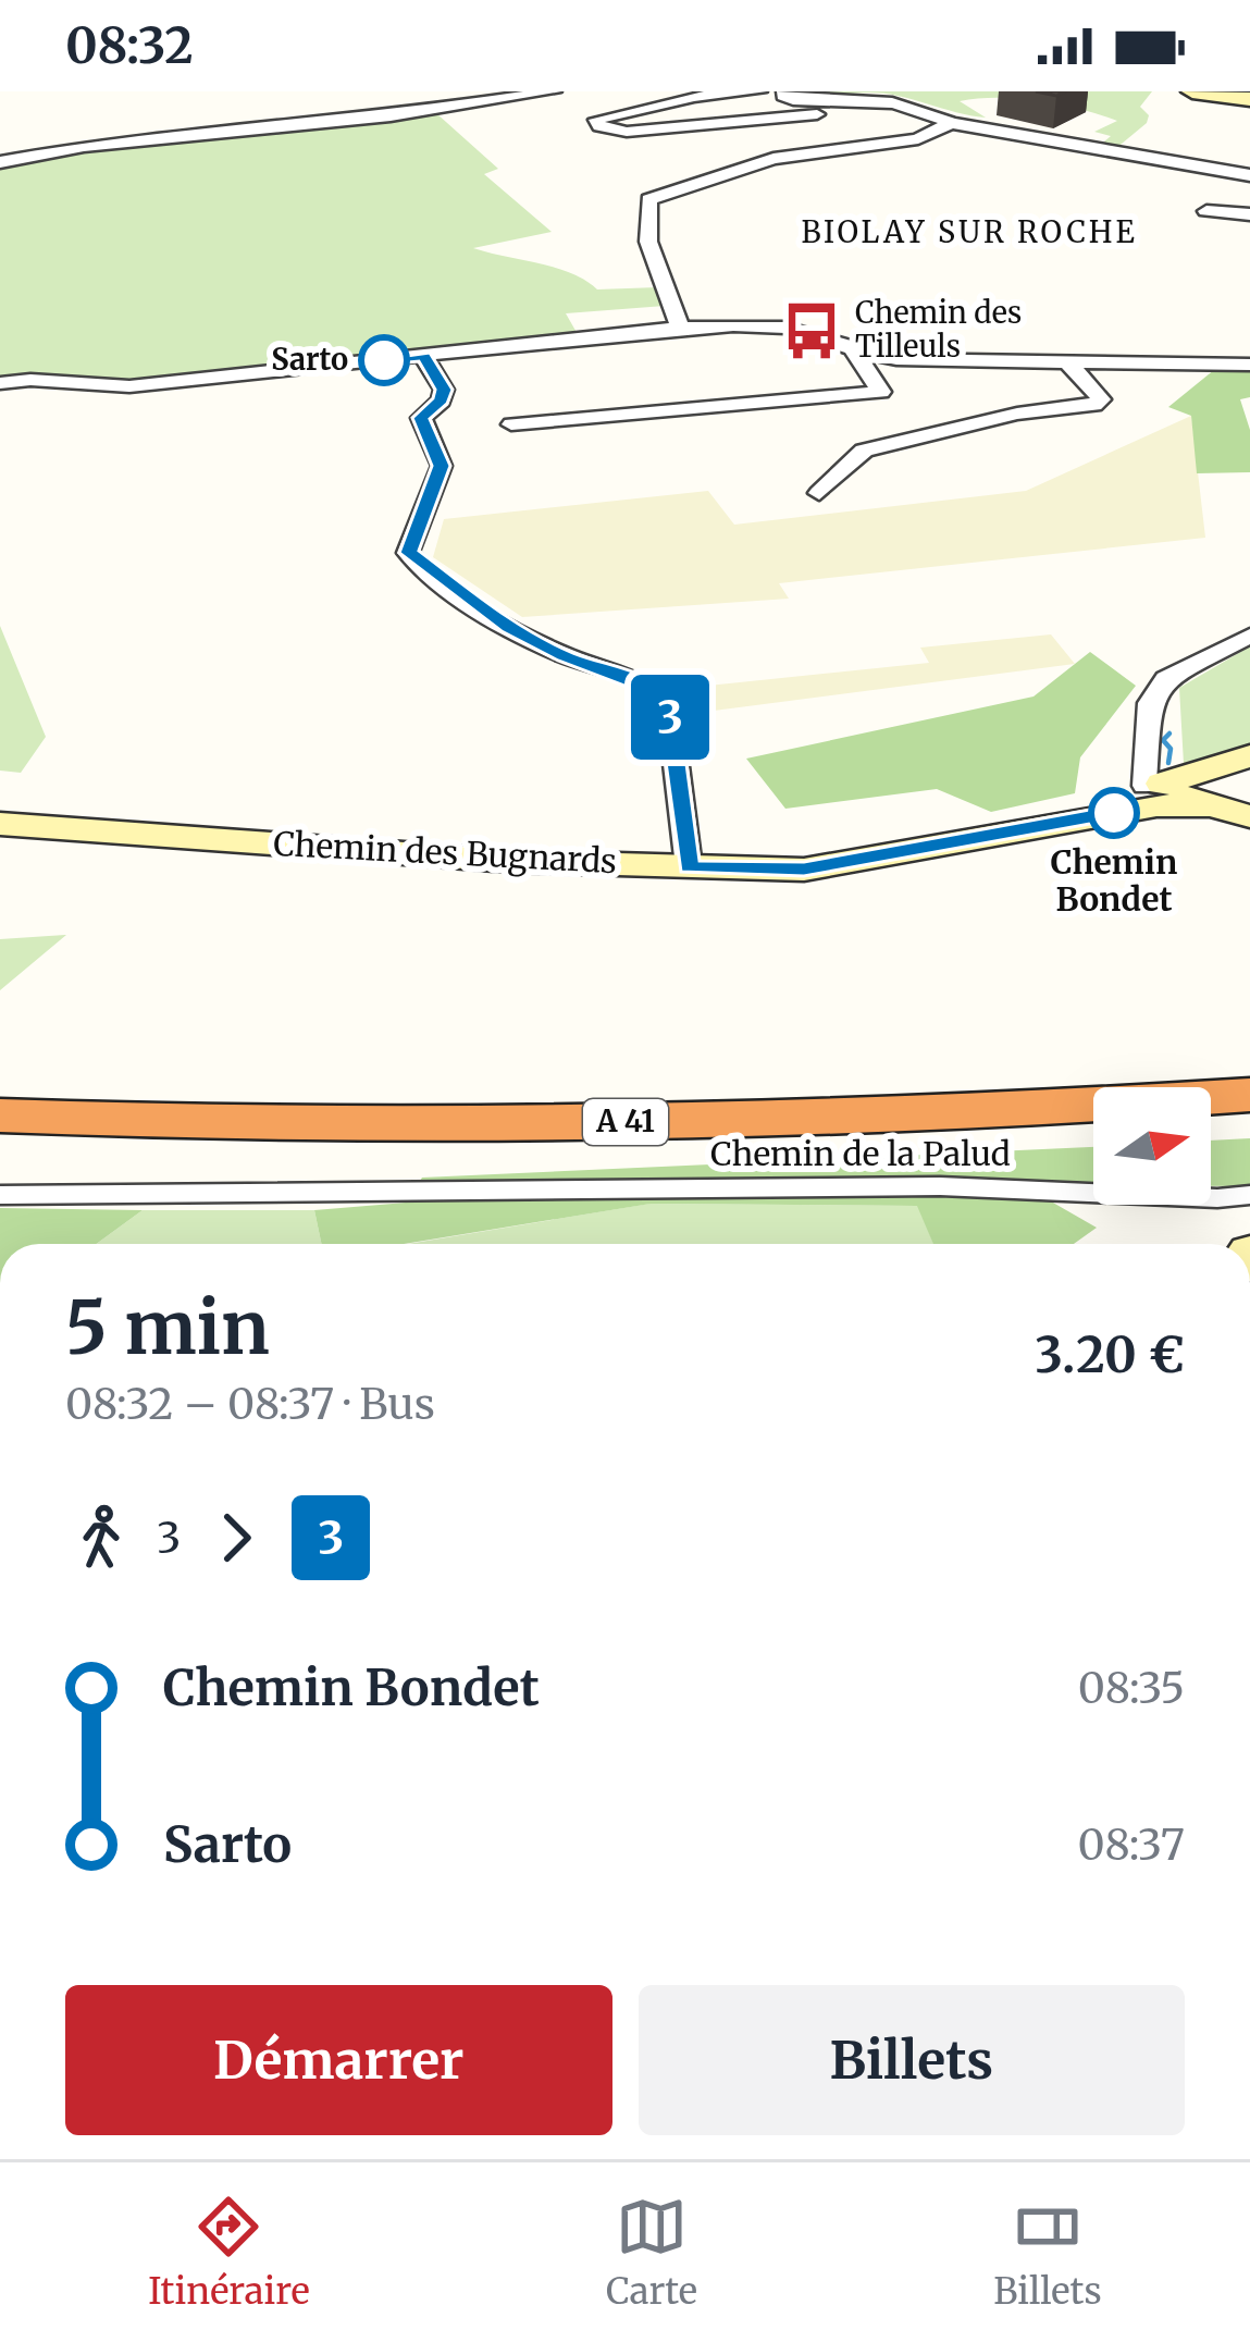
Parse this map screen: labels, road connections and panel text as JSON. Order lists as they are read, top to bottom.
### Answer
{
  "streets": {
    "highway": ["A 41"],
    "street": ["Chemin des Bugnards", "Chemin de la Palud"]
  },
  "districts": ["BIOLAY SUR ROCHE"],
  "places": {
    "bus stop": ["Chemin des Tilleuls"],
    "other": ["Sarto", "Chemin Bondet"]
  },
  "lines": ["bus line 3"],
  "north": "right",
  "page": {
    "status": "08:32",
    "on_map": "3",
    "heading": ["5 min", "08:32 – 08:37 · Bus", "3.20 €"],
    "legs": ["3", "3"],
    "list": [
      {
        "name": "Chemin Bondet",
        "value": "08:35"
      },
      {
        "name": "Sarto",
        "value": "08:37"
      }
    ],
    "buttons": ["Démarrer", "Billets"],
    "tabs": ["Itinéraire", "Carte", "Billets"]
  }
}
